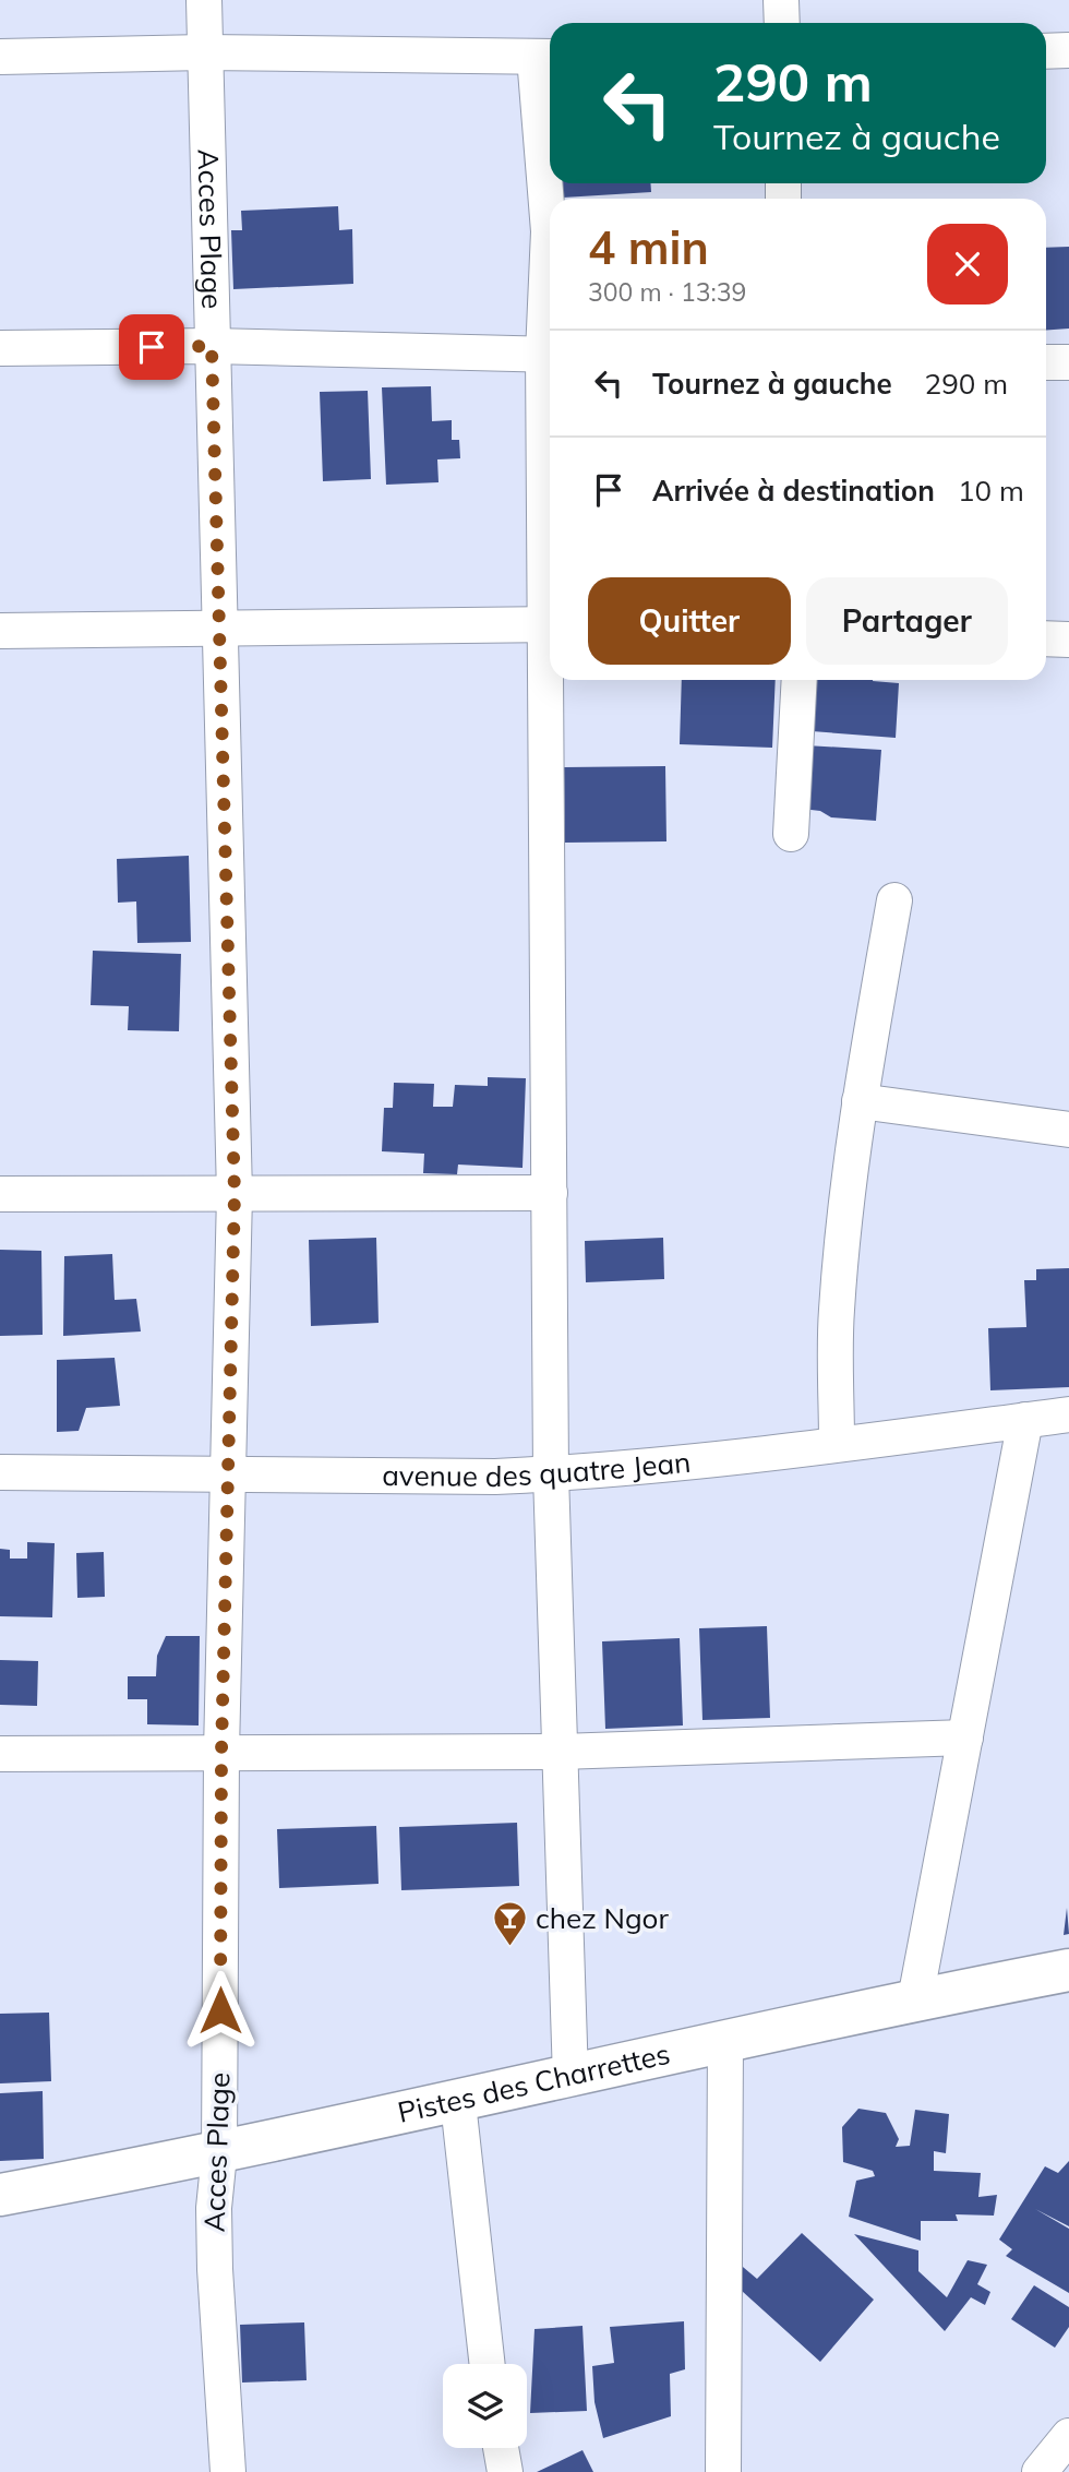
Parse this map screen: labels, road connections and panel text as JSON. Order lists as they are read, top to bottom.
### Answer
{
  "streets": {
    "main road": ["Pistes des Charrettes"],
    "street": ["Acces Plage", "avenue des quatre Jean"]
  },
  "crossings": [
    ["Acces Plage", "avenue des quatre Jean"],
    ["Acces Plage", "Pistes des Charrettes"]
  ],
  "places": {
    "bar": ["chez Ngor"]
  },
  "page": {
    "turn": ["290 m", "Tournez à gauche"],
    "heading": ["4 min", "300 m · 13:39"],
    "list": [
      {
        "name": "Tournez à gauche",
        "value": "290 m"
      },
      {
        "name": "Arrivée à destination",
        "value": "10 m"
      }
    ],
    "buttons": ["Quitter", "Partager"]
  }
}
